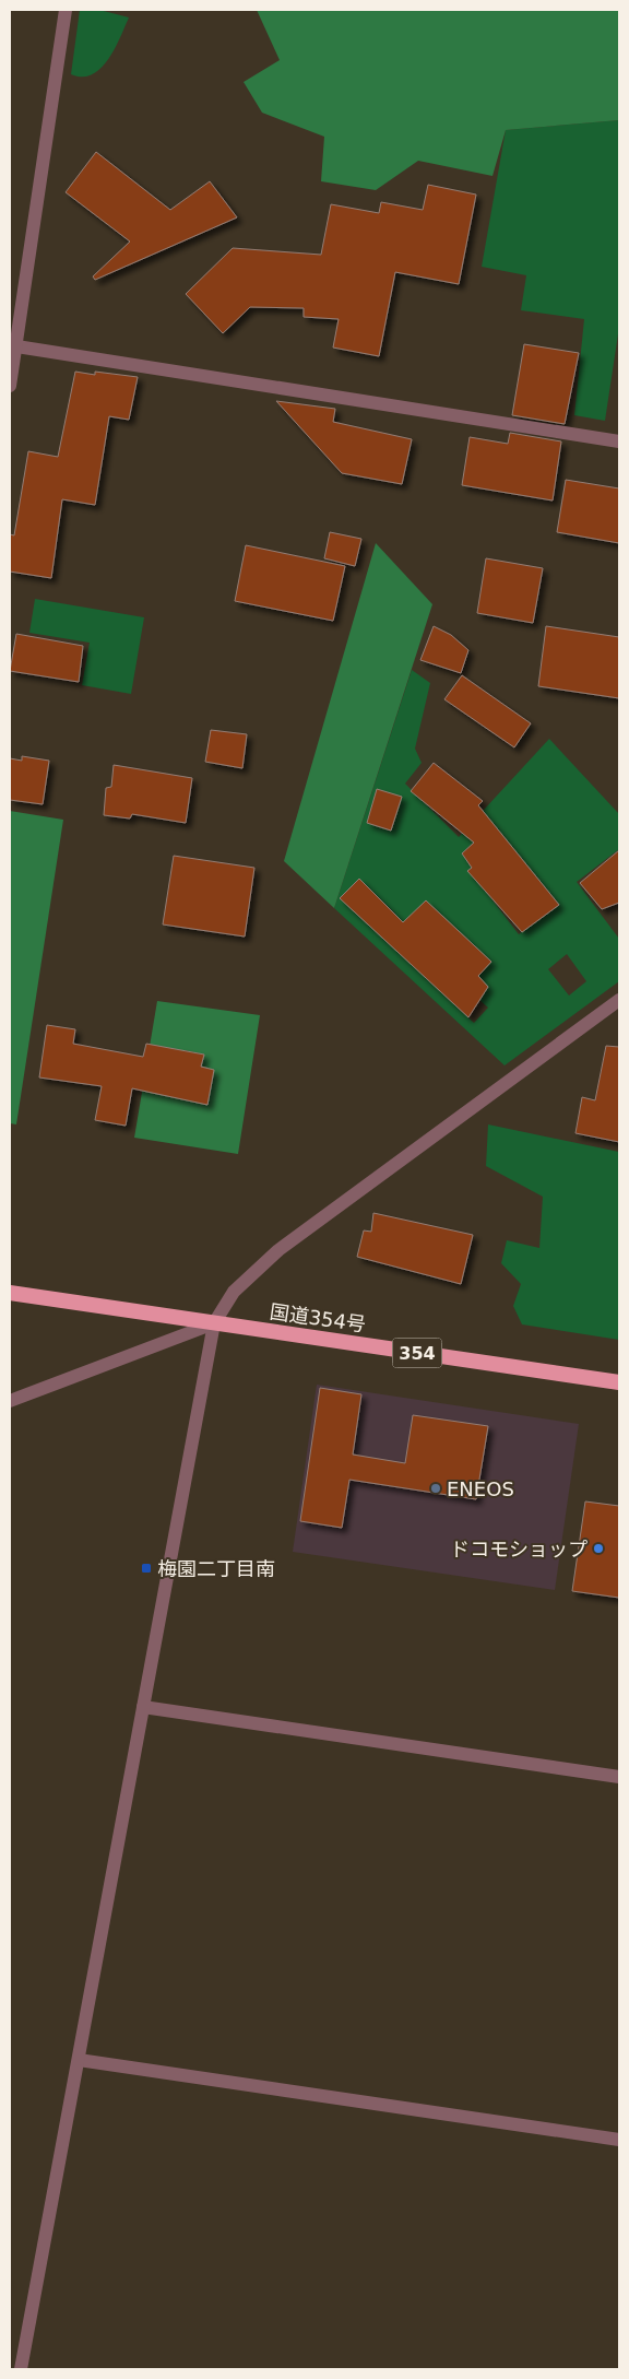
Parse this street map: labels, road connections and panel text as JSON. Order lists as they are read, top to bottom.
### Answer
{
  "streets": {
    "highway": ["国道354号", "354"]
  },
  "places": {
    "other": ["ENEOS", "ドコモショップ"],
    "transit": ["梅園二丁目南"]
  }
}
